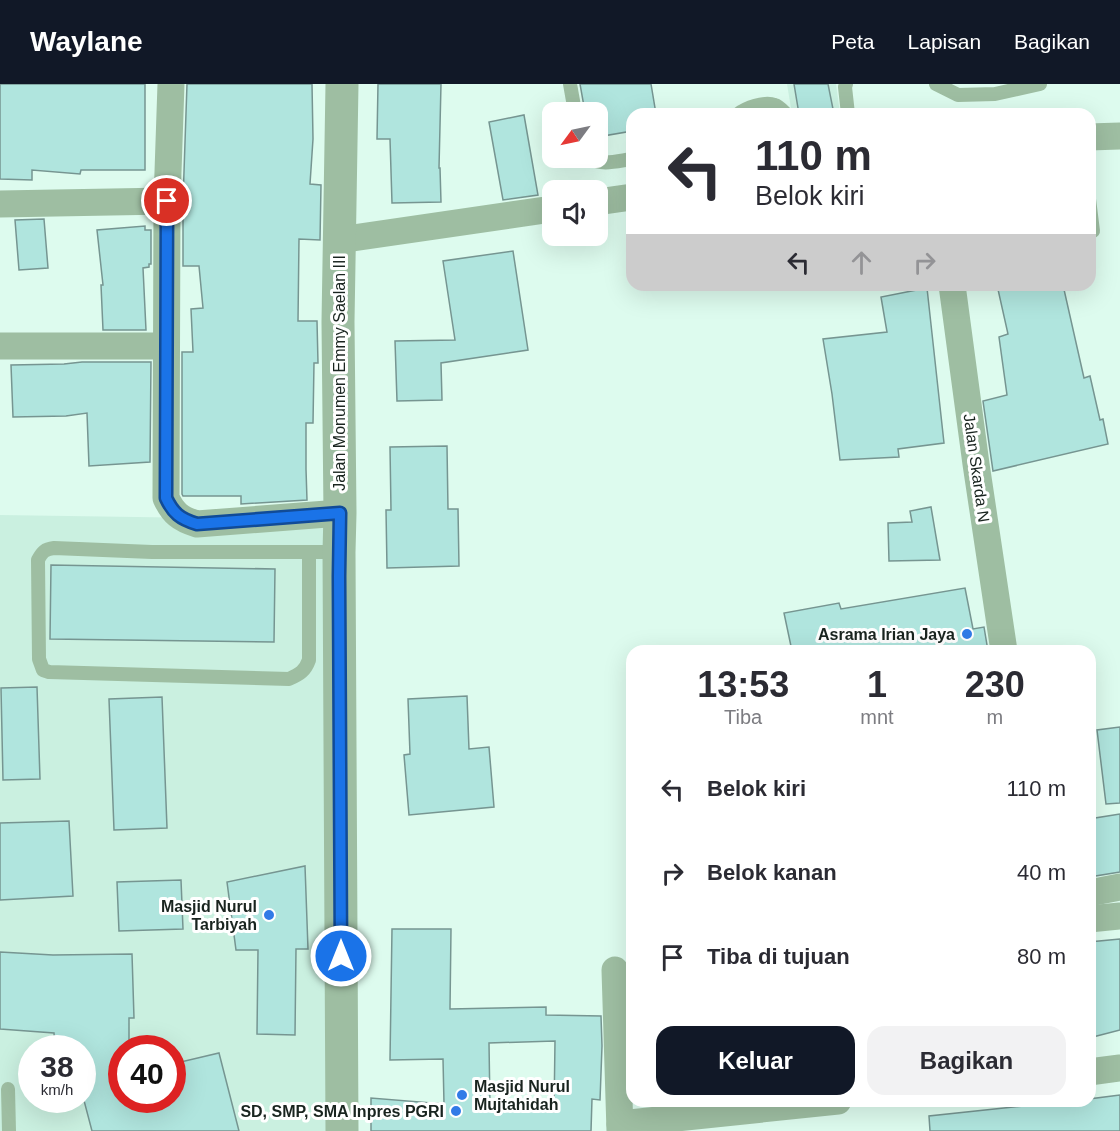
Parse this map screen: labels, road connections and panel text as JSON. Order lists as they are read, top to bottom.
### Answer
{
  "streets": {
    "street": ["Jalan Monumen Emmy Saelan III", "Jalan Skarda N"]
  },
  "places": [
    "Asrama Irian Jaya",
    "Masjid Nurul Tarbiyah",
    "Masjid Nurul Mujtahidah",
    "SD, SMP, SMA Inpres PGRI"
  ],
  "north": "bottom left",
  "page": {
    "header": "Waylane",
    "nav": ["Peta", "Lapisan", "Bagikan"],
    "turn": ["110 m", "Belok kiri"],
    "eta": [
      "13:53",
      "Tiba",
      "1",
      "mnt",
      "230",
      "m"
    ],
    "list": [
      {
        "name": "Belok kiri",
        "value": "110 m"
      },
      {
        "name": "Belok kanan",
        "value": "40 m"
      },
      {
        "name": "Tiba di tujuan",
        "value": "80 m"
      }
    ],
    "buttons": ["Keluar", "Bagikan"],
    "speed": "38 km/h",
    "limit": "40"
  }
}
